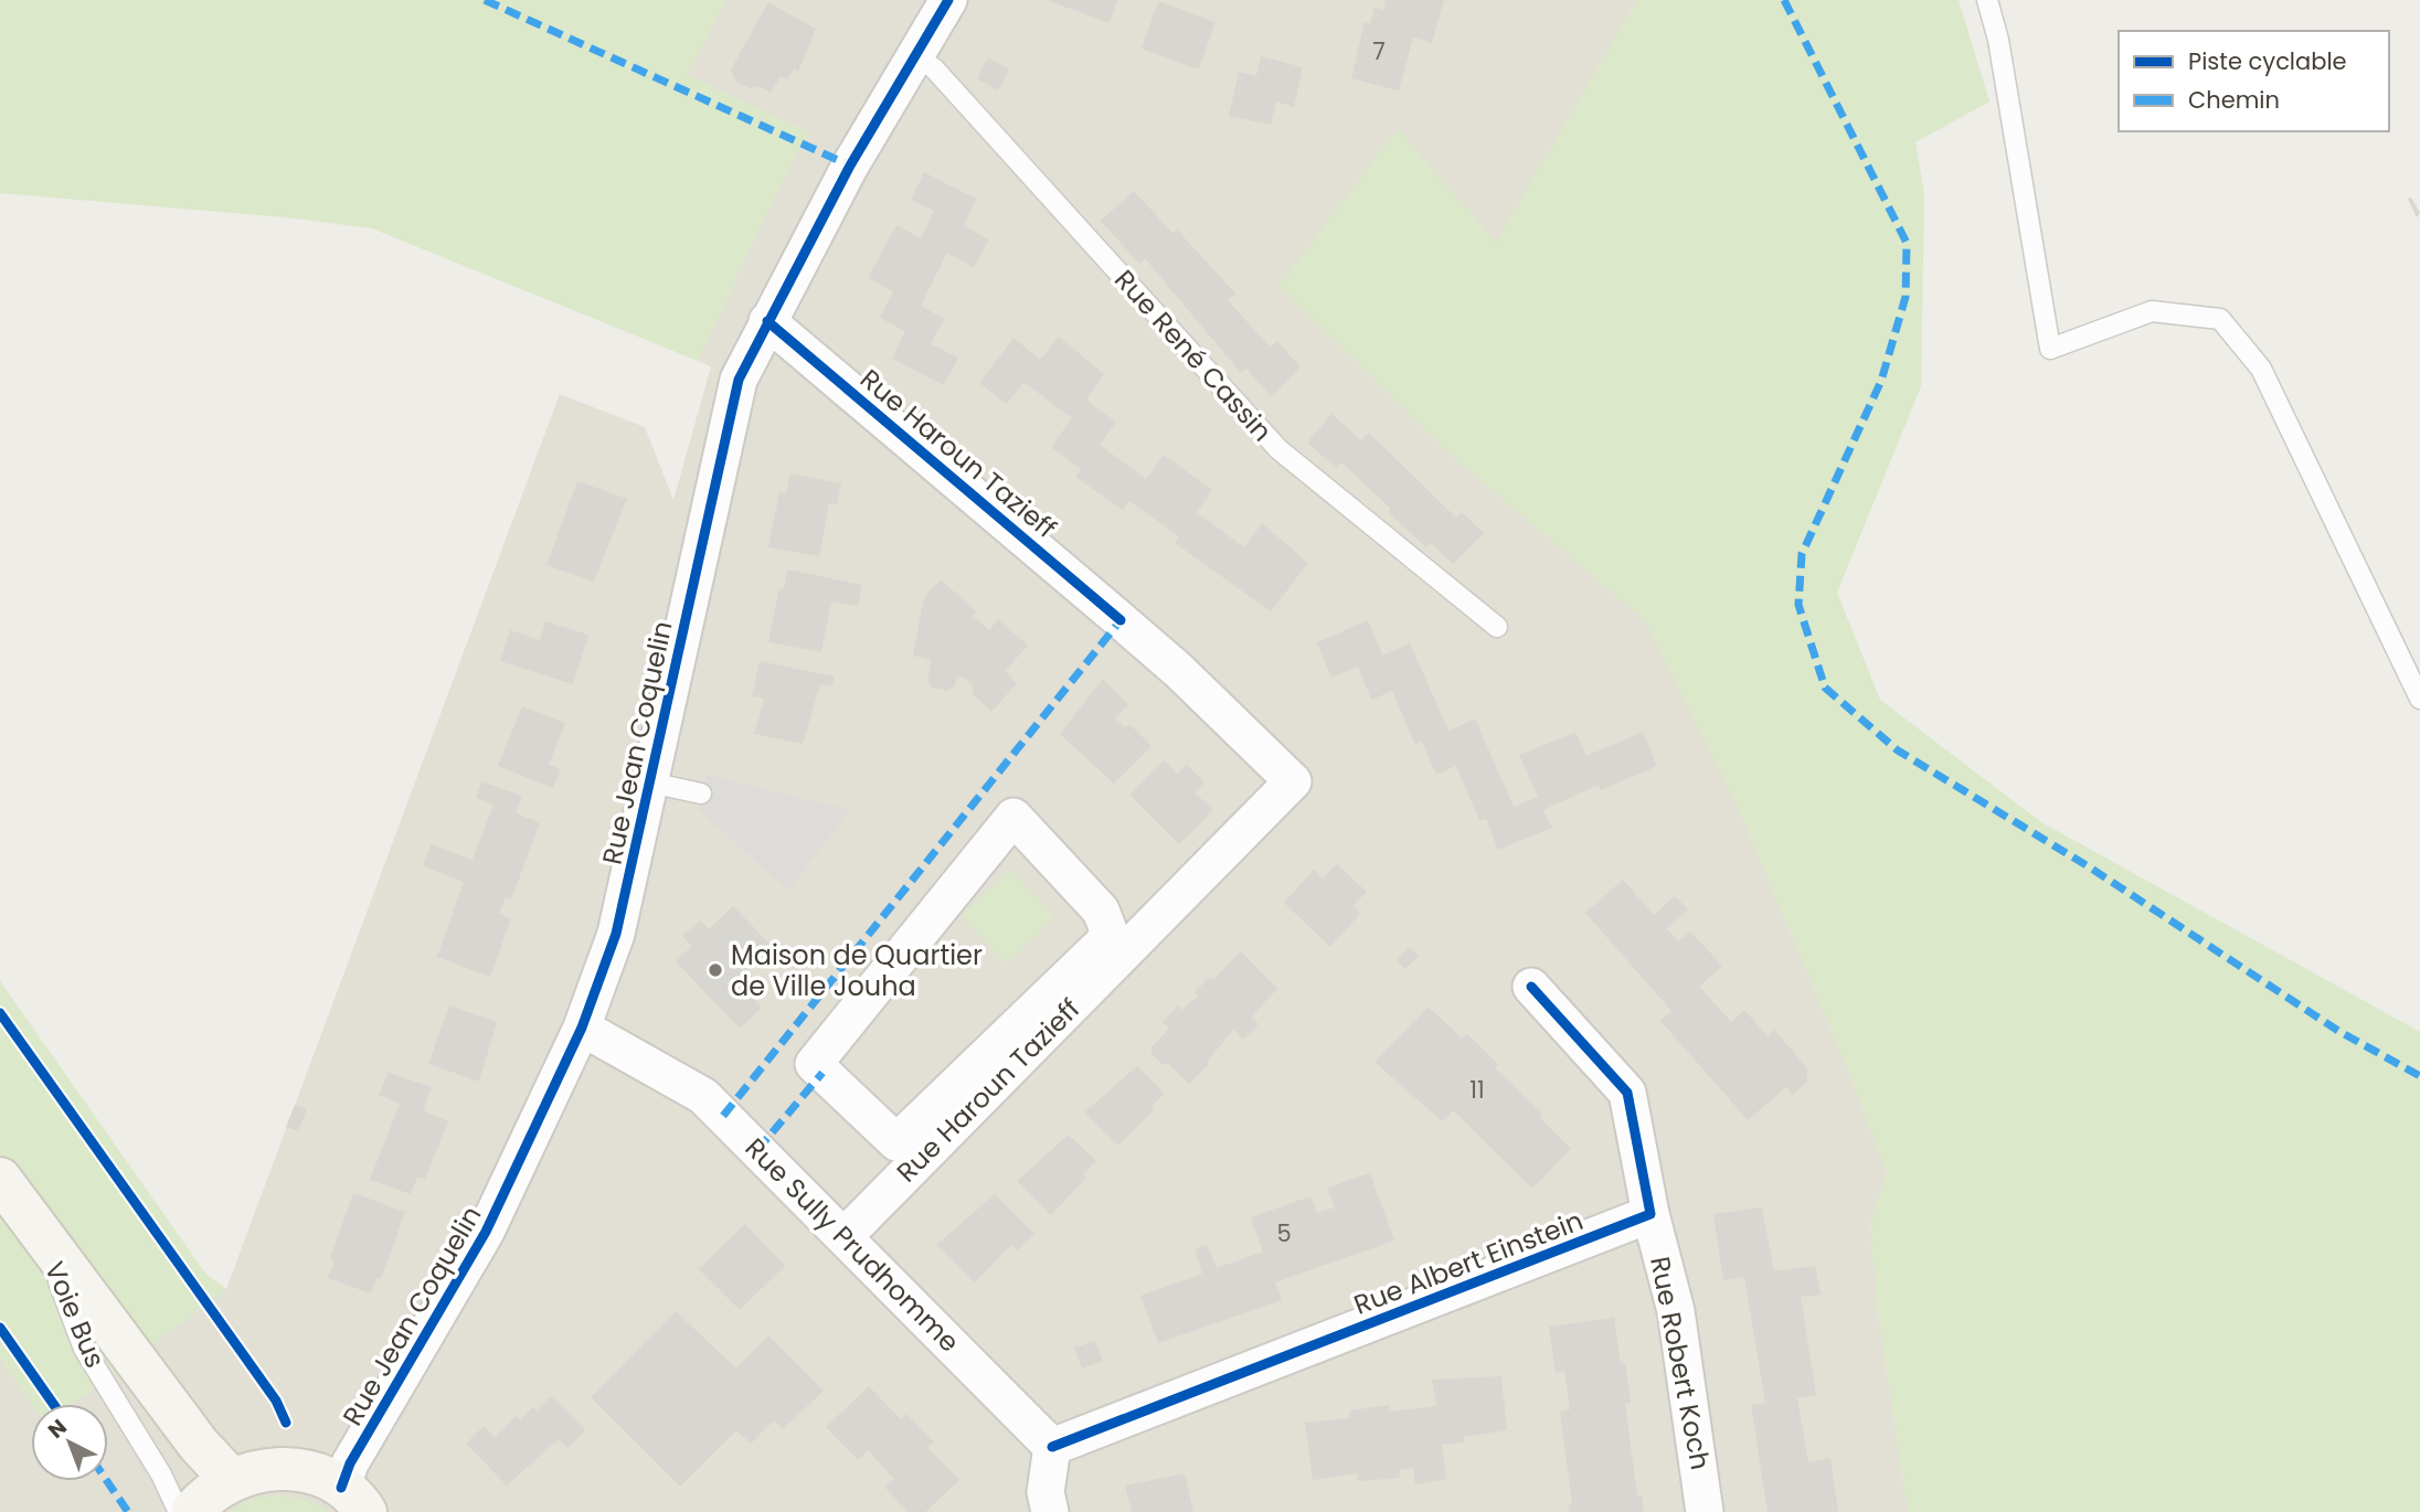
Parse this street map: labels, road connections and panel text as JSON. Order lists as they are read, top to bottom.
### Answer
{
  "streets": {
    "street": [
      "Rue Haroun Tazieff",
      "Rue Jean Coquelin",
      "Rue Sully Prudhomme",
      "Rue Albert Einstein",
      "Rue Robert Koch"
    ],
    "lane": ["Rue René Cassin", "Voie Bus"]
  },
  "crossings": [
    ["Rue René Cassin", "Rue Jean Coquelin"],
    ["Rue Haroun Tazieff", "Rue Jean Coquelin"],
    ["Rue Haroun Tazieff", "Rue Sully Prudhomme"],
    ["Rue Jean Coquelin", "Rue Sully Prudhomme"],
    ["Rue Sully Prudhomme", "Rue Albert Einstein"],
    ["Rue Albert Einstein", "Rue Robert Koch"]
  ],
  "places": ["Maison de Quartier de Ville Jouha"],
  "house_numbers": ["7", "11", "5"],
  "legend": ["Piste cyclable", "Chemin"],
  "north": "top left"
}
